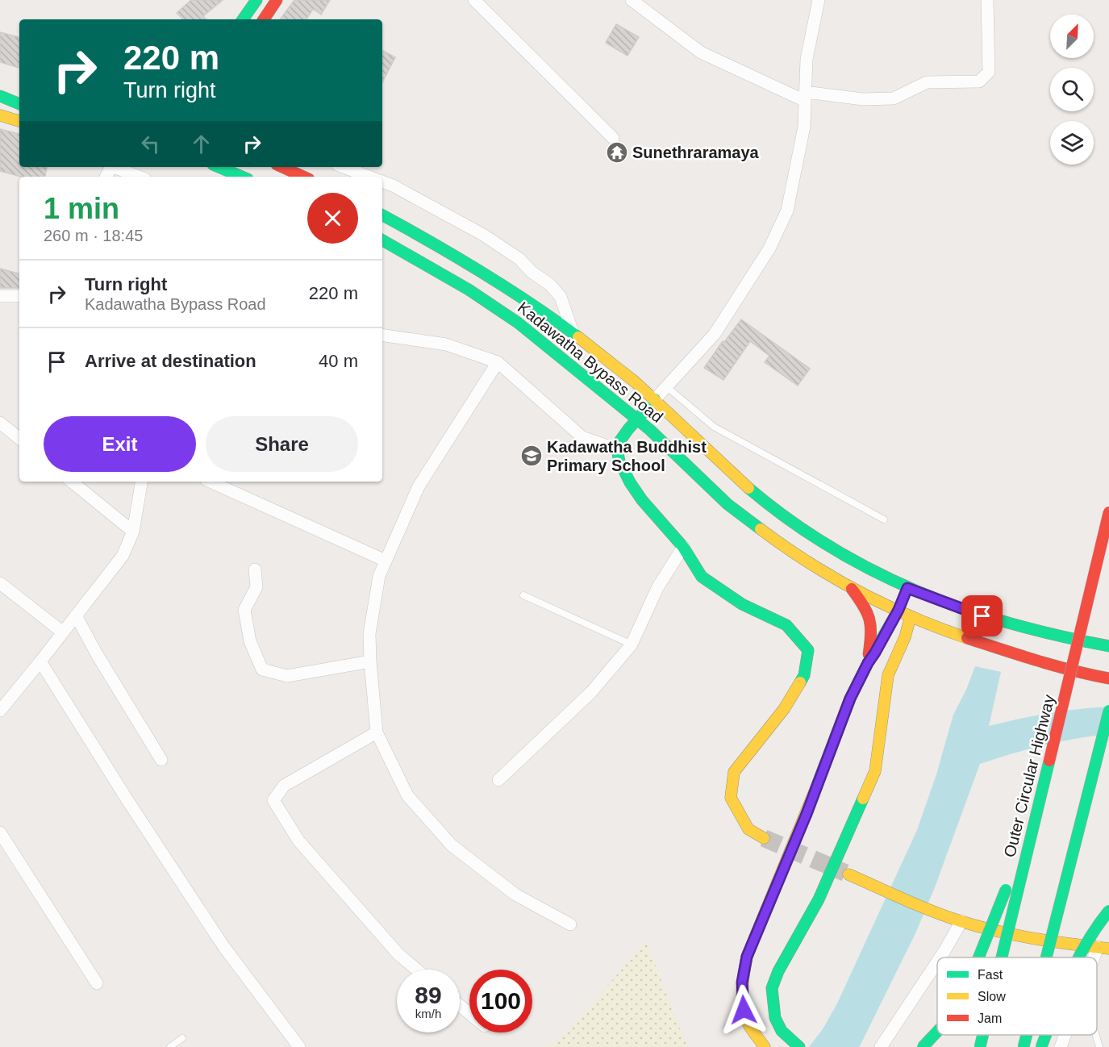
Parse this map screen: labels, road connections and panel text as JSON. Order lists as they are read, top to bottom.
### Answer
{
  "streets": {
    "main road": ["Kadawatha Bypass Road", "Outer Circular Highway"]
  },
  "places": {
    "temple": ["Sunethraramaya"],
    "school or university": ["Kadawatha Buddhist Primary School"]
  },
  "legend": ["Fast", "Slow", "Jam"],
  "north": "top right",
  "page": {
    "turn": ["220 m", "Turn right"],
    "heading": ["1 min", "260 m · 18:45"],
    "list": [
      {
        "name": "Turn right",
        "note": "Kadawatha Bypass Road",
        "value": "220 m"
      },
      {
        "name": "Arrive at destination",
        "value": "40 m"
      }
    ],
    "buttons": ["Exit", "Share"],
    "speed": "89 km/h",
    "limit": "100"
  }
}
